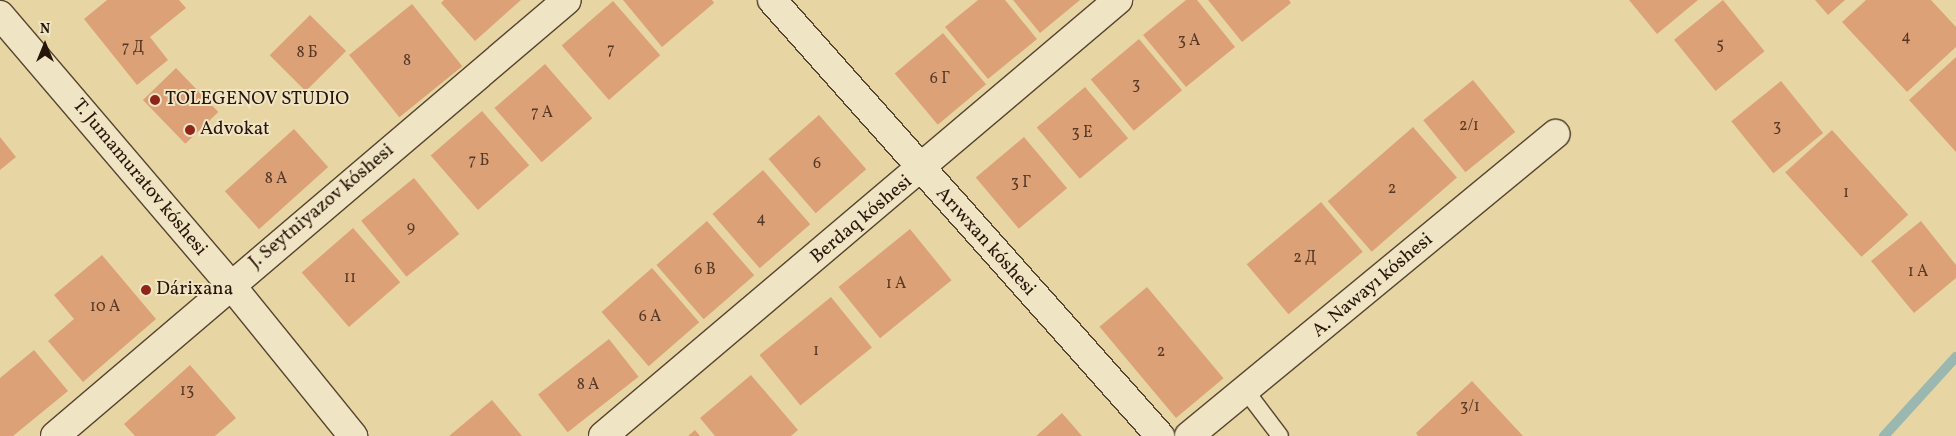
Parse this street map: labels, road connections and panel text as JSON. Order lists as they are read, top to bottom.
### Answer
{
  "streets": {
    "street": [
      "T. Jumamuratov kóshesi",
      "J. Seytniyazov kóshesi",
      "Berdaq kóshesi",
      "Arıwxan kóshesi",
      "A. Nawayı kóshesi"
    ]
  },
  "crossings": [
    ["T. Jumamuratov kóshesi", "J. Seytniyazov kóshesi"],
    ["Berdaq kóshesi", "Arıwxan kóshesi"]
  ],
  "places": ["TOLEGENOV STUDIO", "Advokat", "Dárixana"],
  "house_numbers": [
    "4",
    "3 А",
    "5",
    "7 Д",
    "7",
    "8 Б",
    "8",
    "6 Г",
    "3",
    "7 А",
    "2/1",
    "3",
    "3 Е",
    "7 Б",
    "6",
    "8 А",
    "3 Г",
    "2",
    "1",
    "4",
    "9",
    "2 Д",
    "6 В",
    "1 А",
    "11",
    "1 А",
    "10 А",
    "6 А",
    "1",
    "2",
    "8 А",
    "13",
    "3/1"
  ],
  "north": "top"
}
